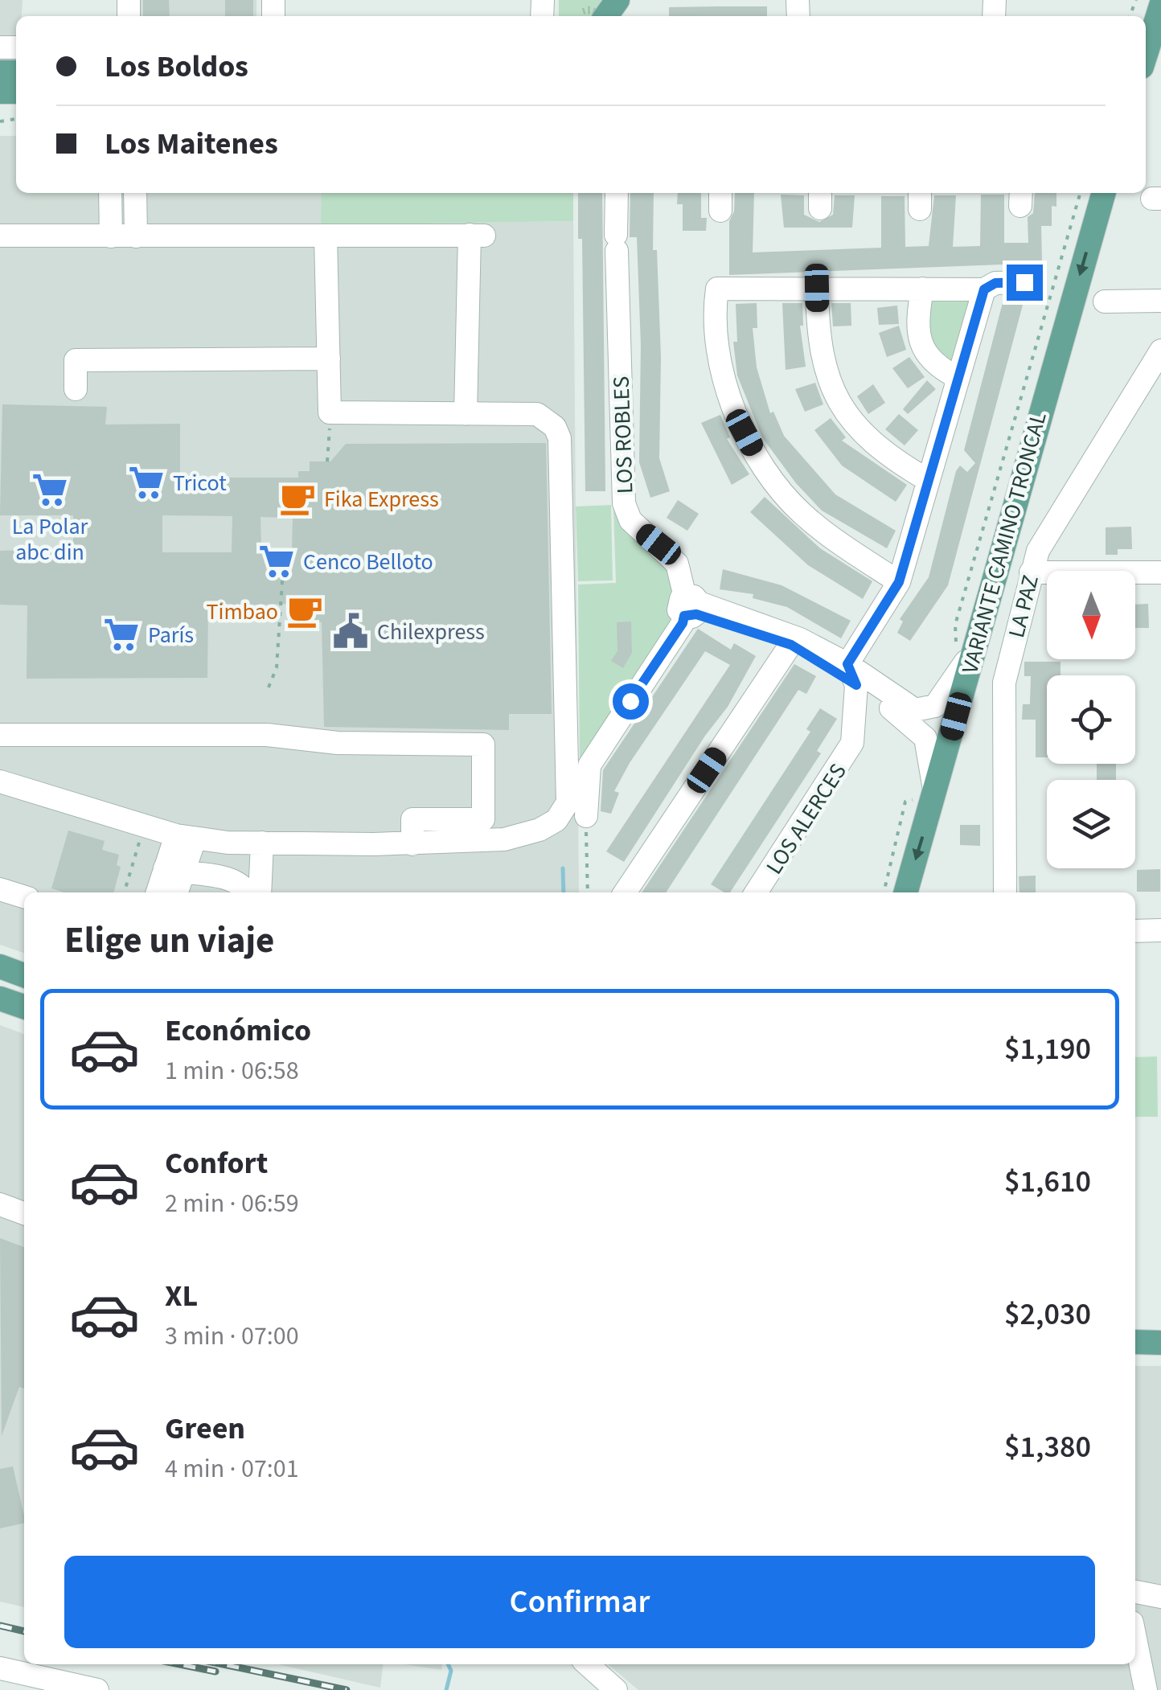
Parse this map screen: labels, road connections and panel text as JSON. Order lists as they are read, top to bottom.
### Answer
{
  "streets": {
    "main road": ["VARIANTE CAMINO TRONCAL"],
    "street": ["LOS ROBLES", "LA PAZ", "LOS ALERCES"]
  },
  "one_way": ["VARIANTE CAMINO TRONCAL"],
  "places": {
    "supermarket": [
      "Tricot",
      "La Polar abc din",
      "Cenco Belloto",
      "París"
    ],
    "cafe": ["Fika Express", "Timbao"],
    "public building": ["Chilexpress"]
  },
  "north": "bottom",
  "page": {
    "banner": ["Los Boldos", "Los Maitenes"],
    "heading": "Elige un viaje",
    "list": [
      {
        "name": "Económico",
        "note": "1 min · 06:58",
        "value": "$1,190"
      },
      {
        "name": "Confort",
        "note": "2 min · 06:59",
        "value": "$1,610"
      },
      {
        "name": "XL",
        "note": "3 min · 07:00",
        "value": "$2,030"
      },
      {
        "name": "Green",
        "note": "4 min · 07:01",
        "value": "$1,380"
      }
    ],
    "buttons": "Confirmar"
  }
}
